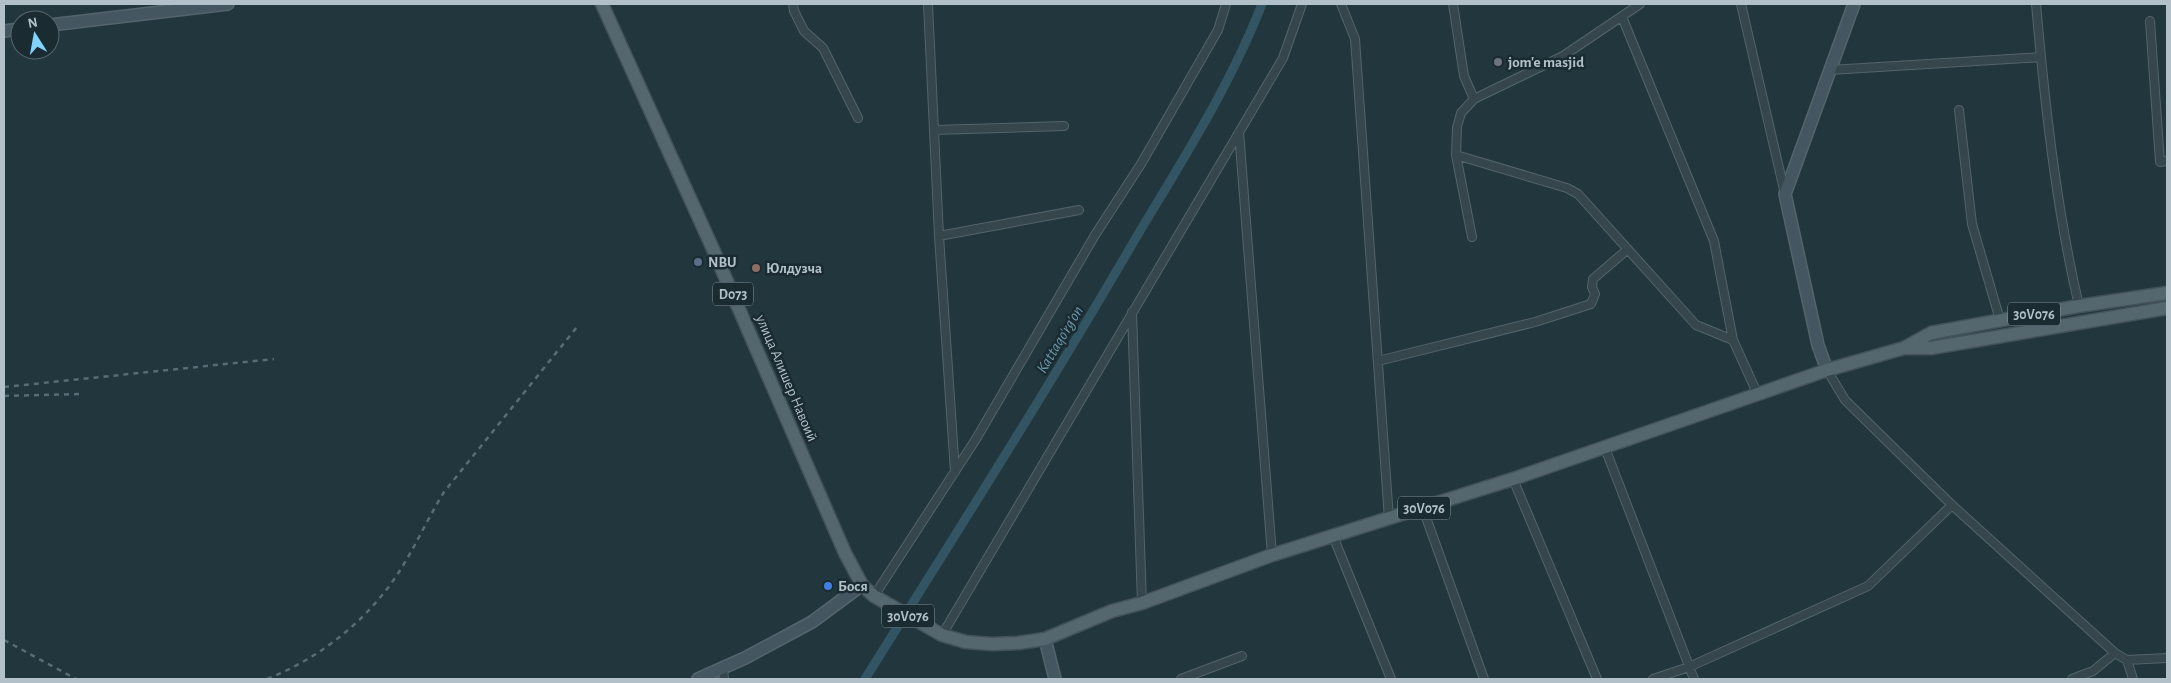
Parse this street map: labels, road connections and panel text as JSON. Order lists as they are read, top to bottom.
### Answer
{
  "streets": {
    "main road": ["D073", "30V076", "улица Алишер Навоий"]
  },
  "crossings": [
    ["30V076", "улица Алишер Навоий"]
  ],
  "water": ["Kattaqo'rg'on"],
  "places": [
    "jom'e masjid",
    "NBU",
    "Юлдузча",
    "Бося"
  ],
  "north": "top"
}
